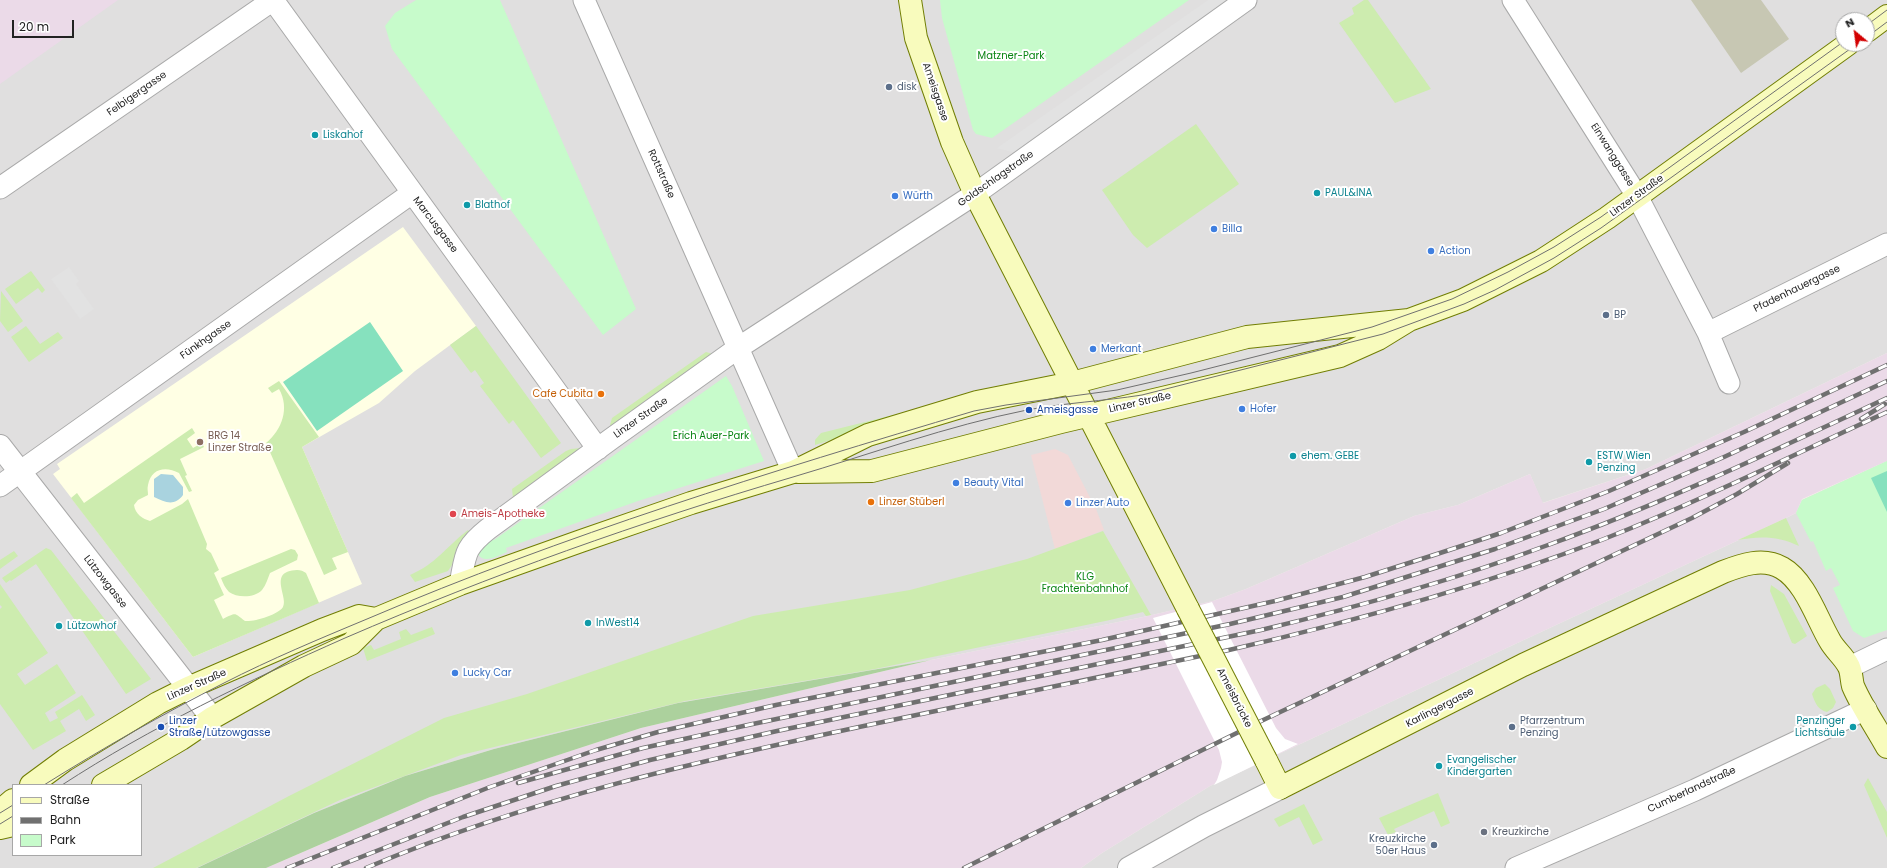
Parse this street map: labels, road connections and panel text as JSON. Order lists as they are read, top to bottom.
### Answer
{
  "streets": {
    "main road": [
      "Ameisgasse",
      "Linzer Straße",
      "Ameisbrücke",
      "Karlingergasse"
    ],
    "street": [
      "Felbigergasse",
      "Einwanggasse",
      "Rottstraße",
      "Goldschlagstraße",
      "Marcusgasse",
      "Pfadenhauergasse",
      "Fünkhgasse",
      "Lützowgasse",
      "Cumberlandstraße"
    ]
  },
  "crossings": [
    ["Ameisgasse", "Goldschlagstraße"],
    ["Ameisgasse", "Linzer Straße"],
    ["Ameisgasse", "Ameisbrücke"],
    ["Felbigergasse", "Marcusgasse"],
    ["Einwanggasse", "Linzer Straße"],
    ["Einwanggasse", "Pfadenhauergasse"],
    ["Rottstraße", "Goldschlagstraße"],
    ["Rottstraße", "Linzer Straße"],
    ["Goldschlagstraße", "Linzer Straße"],
    ["Linzer Straße", "Marcusgasse"],
    ["Linzer Straße", "Lützowgasse"],
    ["Marcusgasse", "Fünkhgasse"],
    ["Fünkhgasse", "Lützowgasse"],
    ["Ameisbrücke", "Karlingergasse"]
  ],
  "parks": ["Matzner-Park", "Erich Auer-Park", "KLG Frachtenbahnhof"],
  "places": [
    "disk",
    "Liskahof",
    "PAUL&INA",
    "Würth",
    "Blathof",
    "Billa",
    "Action",
    "BP",
    "Merkant",
    "Cafe Cubita",
    "Hofer",
    "Ameisgasse",
    "BRG 14 Linzer Straße",
    "ehem. GEBE",
    "ESTW Wien Penzing",
    "Beauty Vital",
    "Linzer Stüberl",
    "Linzer Auto",
    "Ameis-Apotheke",
    "InWest14",
    "Lützowhof",
    "Lucky Car",
    "Linzer Straße/Lützowgasse",
    "Pfarrzentrum Penzing",
    "Penzinger Lichtsäule",
    "Evangelischer Kindergarten",
    "Kreuzkirche",
    "Kreuzkirche 50er Haus"
  ],
  "legend": ["Straße", "Bahn", "Park"],
  "scale_bar": "20 m",
  "north": "top left"
}
